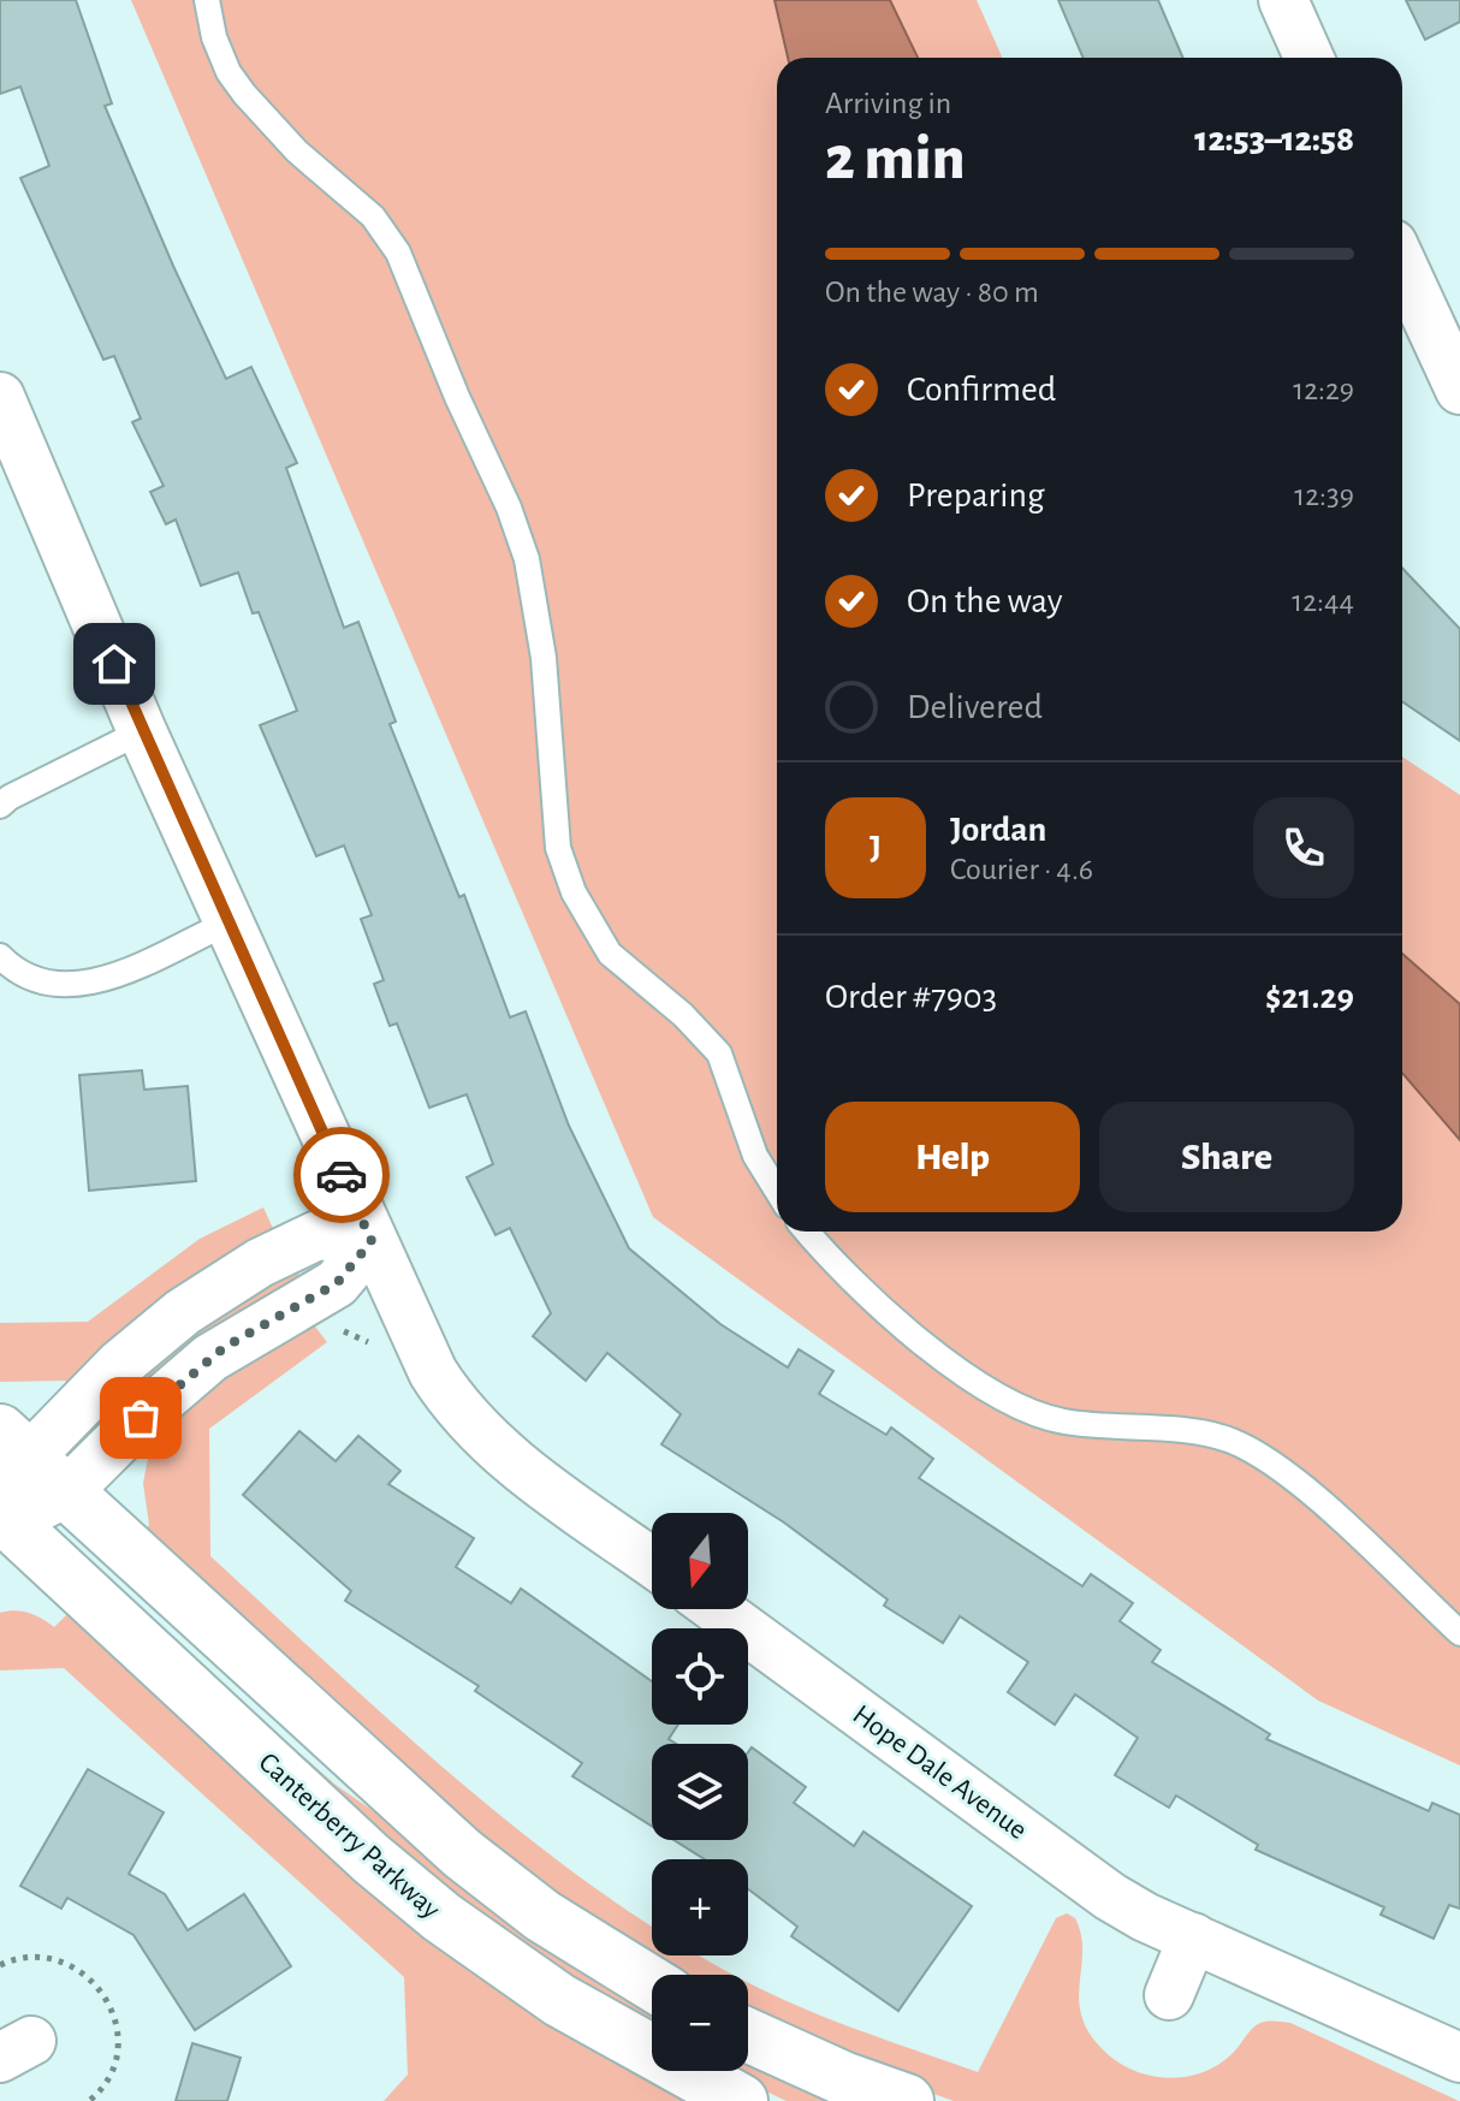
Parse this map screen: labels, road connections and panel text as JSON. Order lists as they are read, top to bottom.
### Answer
{
  "streets": {
    "street": ["Hope Dale Avenue", "Canterberry Parkway"]
  },
  "north": "bottom",
  "page": {
    "heading": ["2 min", "Arriving in", "12:53–12:58"],
    "panel": [
      "Jordan",
      "Courier · 4.6",
      "Order #7903",
      "$21.29"
    ],
    "bar": "On the way · 80 m",
    "list": [
      ["Confirmed", "12:29"],
      ["Preparing", "12:39"],
      ["On the way", "12:44"],
      "Delivered"
    ],
    "round": "J",
    "buttons": ["Help", "Share"],
    "map_buttons": ["+", "−"]
  }
}
